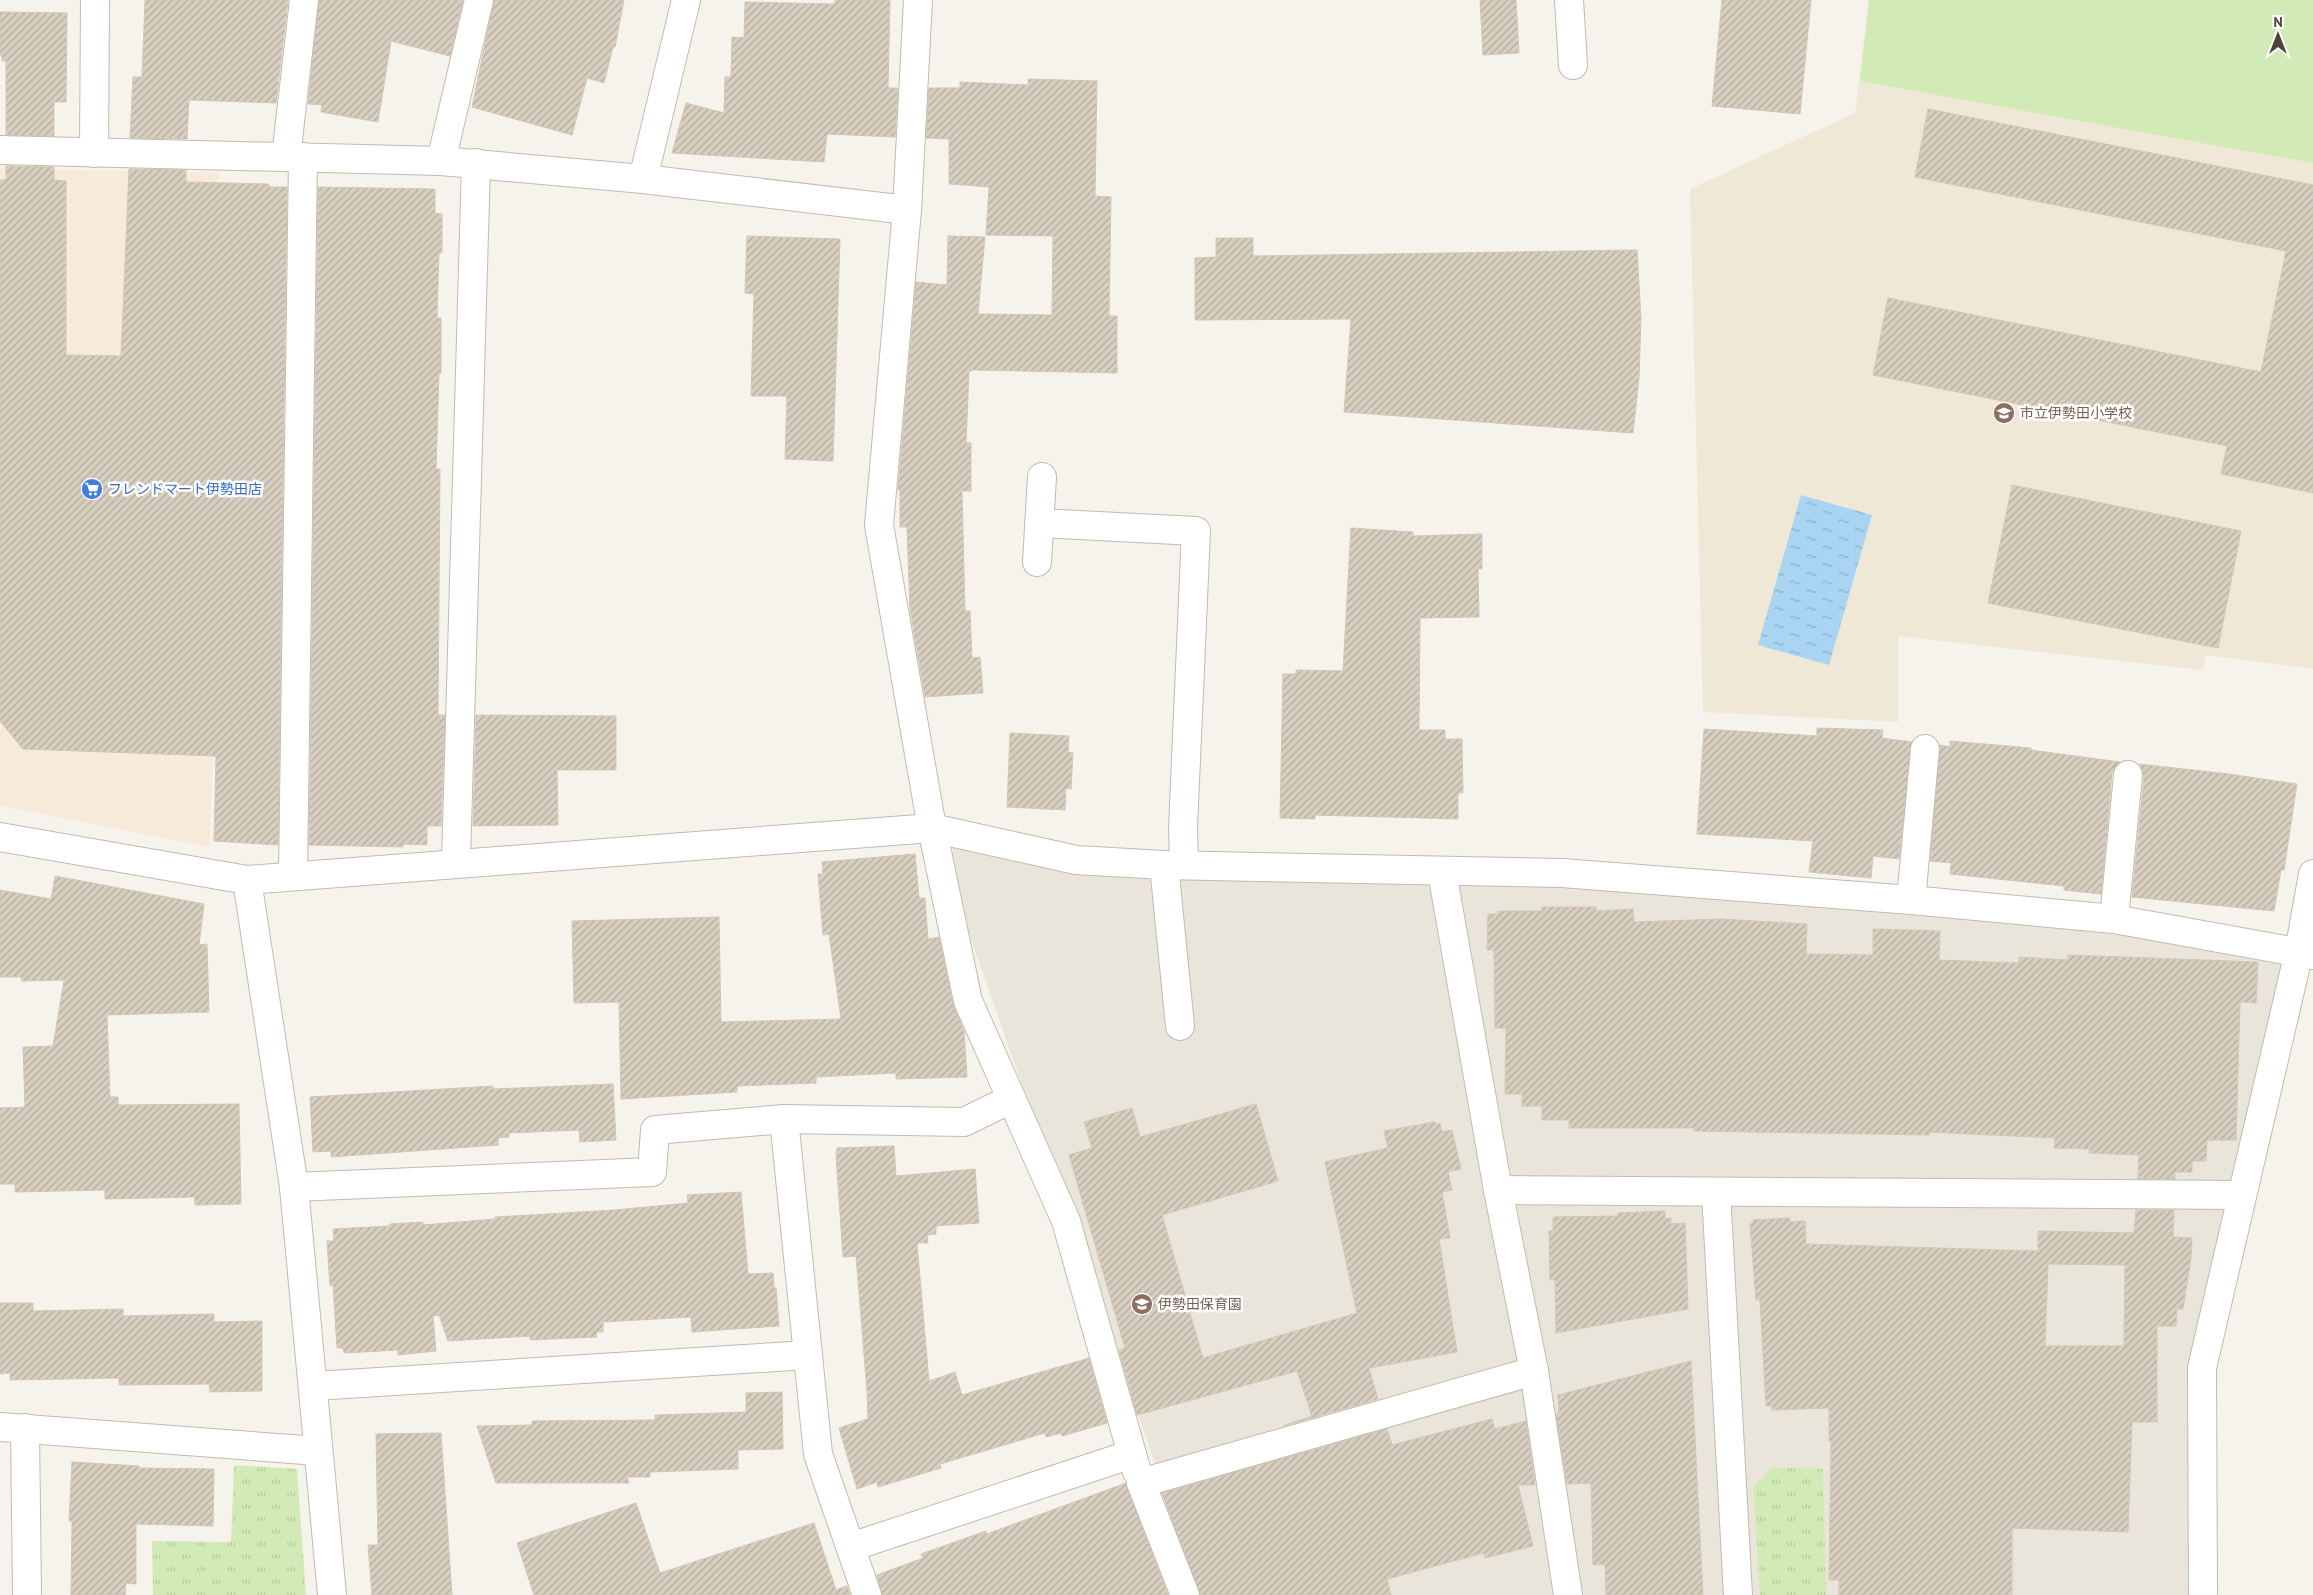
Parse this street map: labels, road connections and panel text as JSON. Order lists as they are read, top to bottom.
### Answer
{
  "places": {
    "school or university": ["市立伊勢田小学校", "伊勢田保育園"],
    "supermarket": ["フレンドマート伊勢田店"]
  },
  "north": "top"
}
